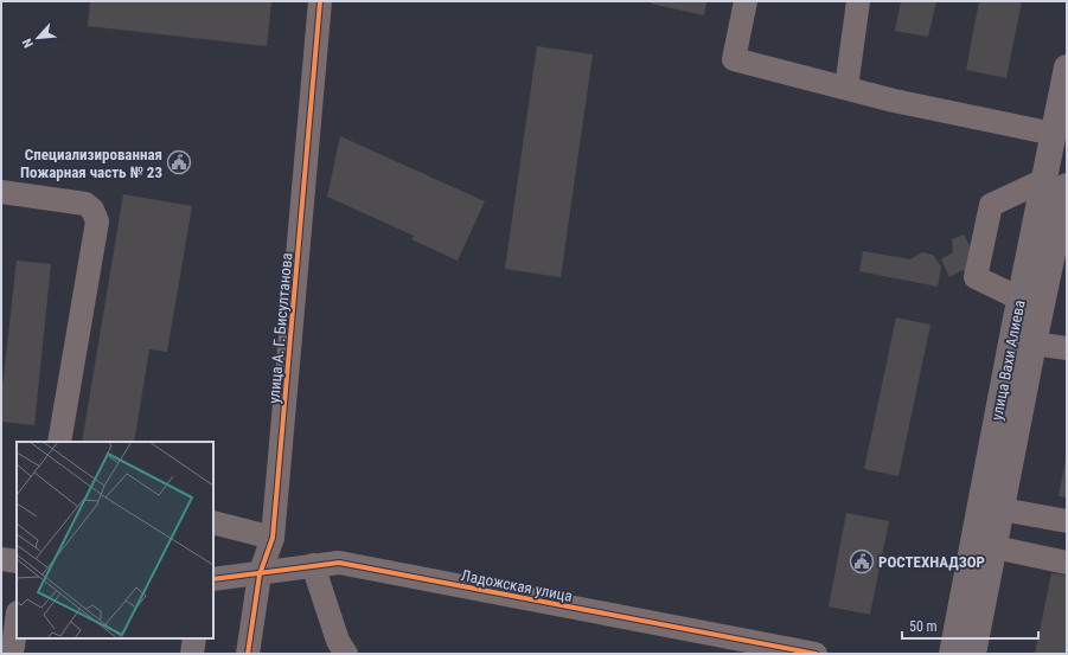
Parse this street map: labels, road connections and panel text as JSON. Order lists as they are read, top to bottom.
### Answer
{
  "streets": {
    "main road": ["улица Вахи Алиева"],
    "street": ["улица А. Г. Бисултанова", "Ладожская улица"]
  },
  "crossings": [
    ["улица А. Г. Бисултанова", "Ладожская улица"]
  ],
  "places": {
    "public building": ["Специализированная Пожарная часть № 23", "РОСТЕХНАДЗОР"]
  },
  "scale_bar": "50 m",
  "north": "bottom left"
}
